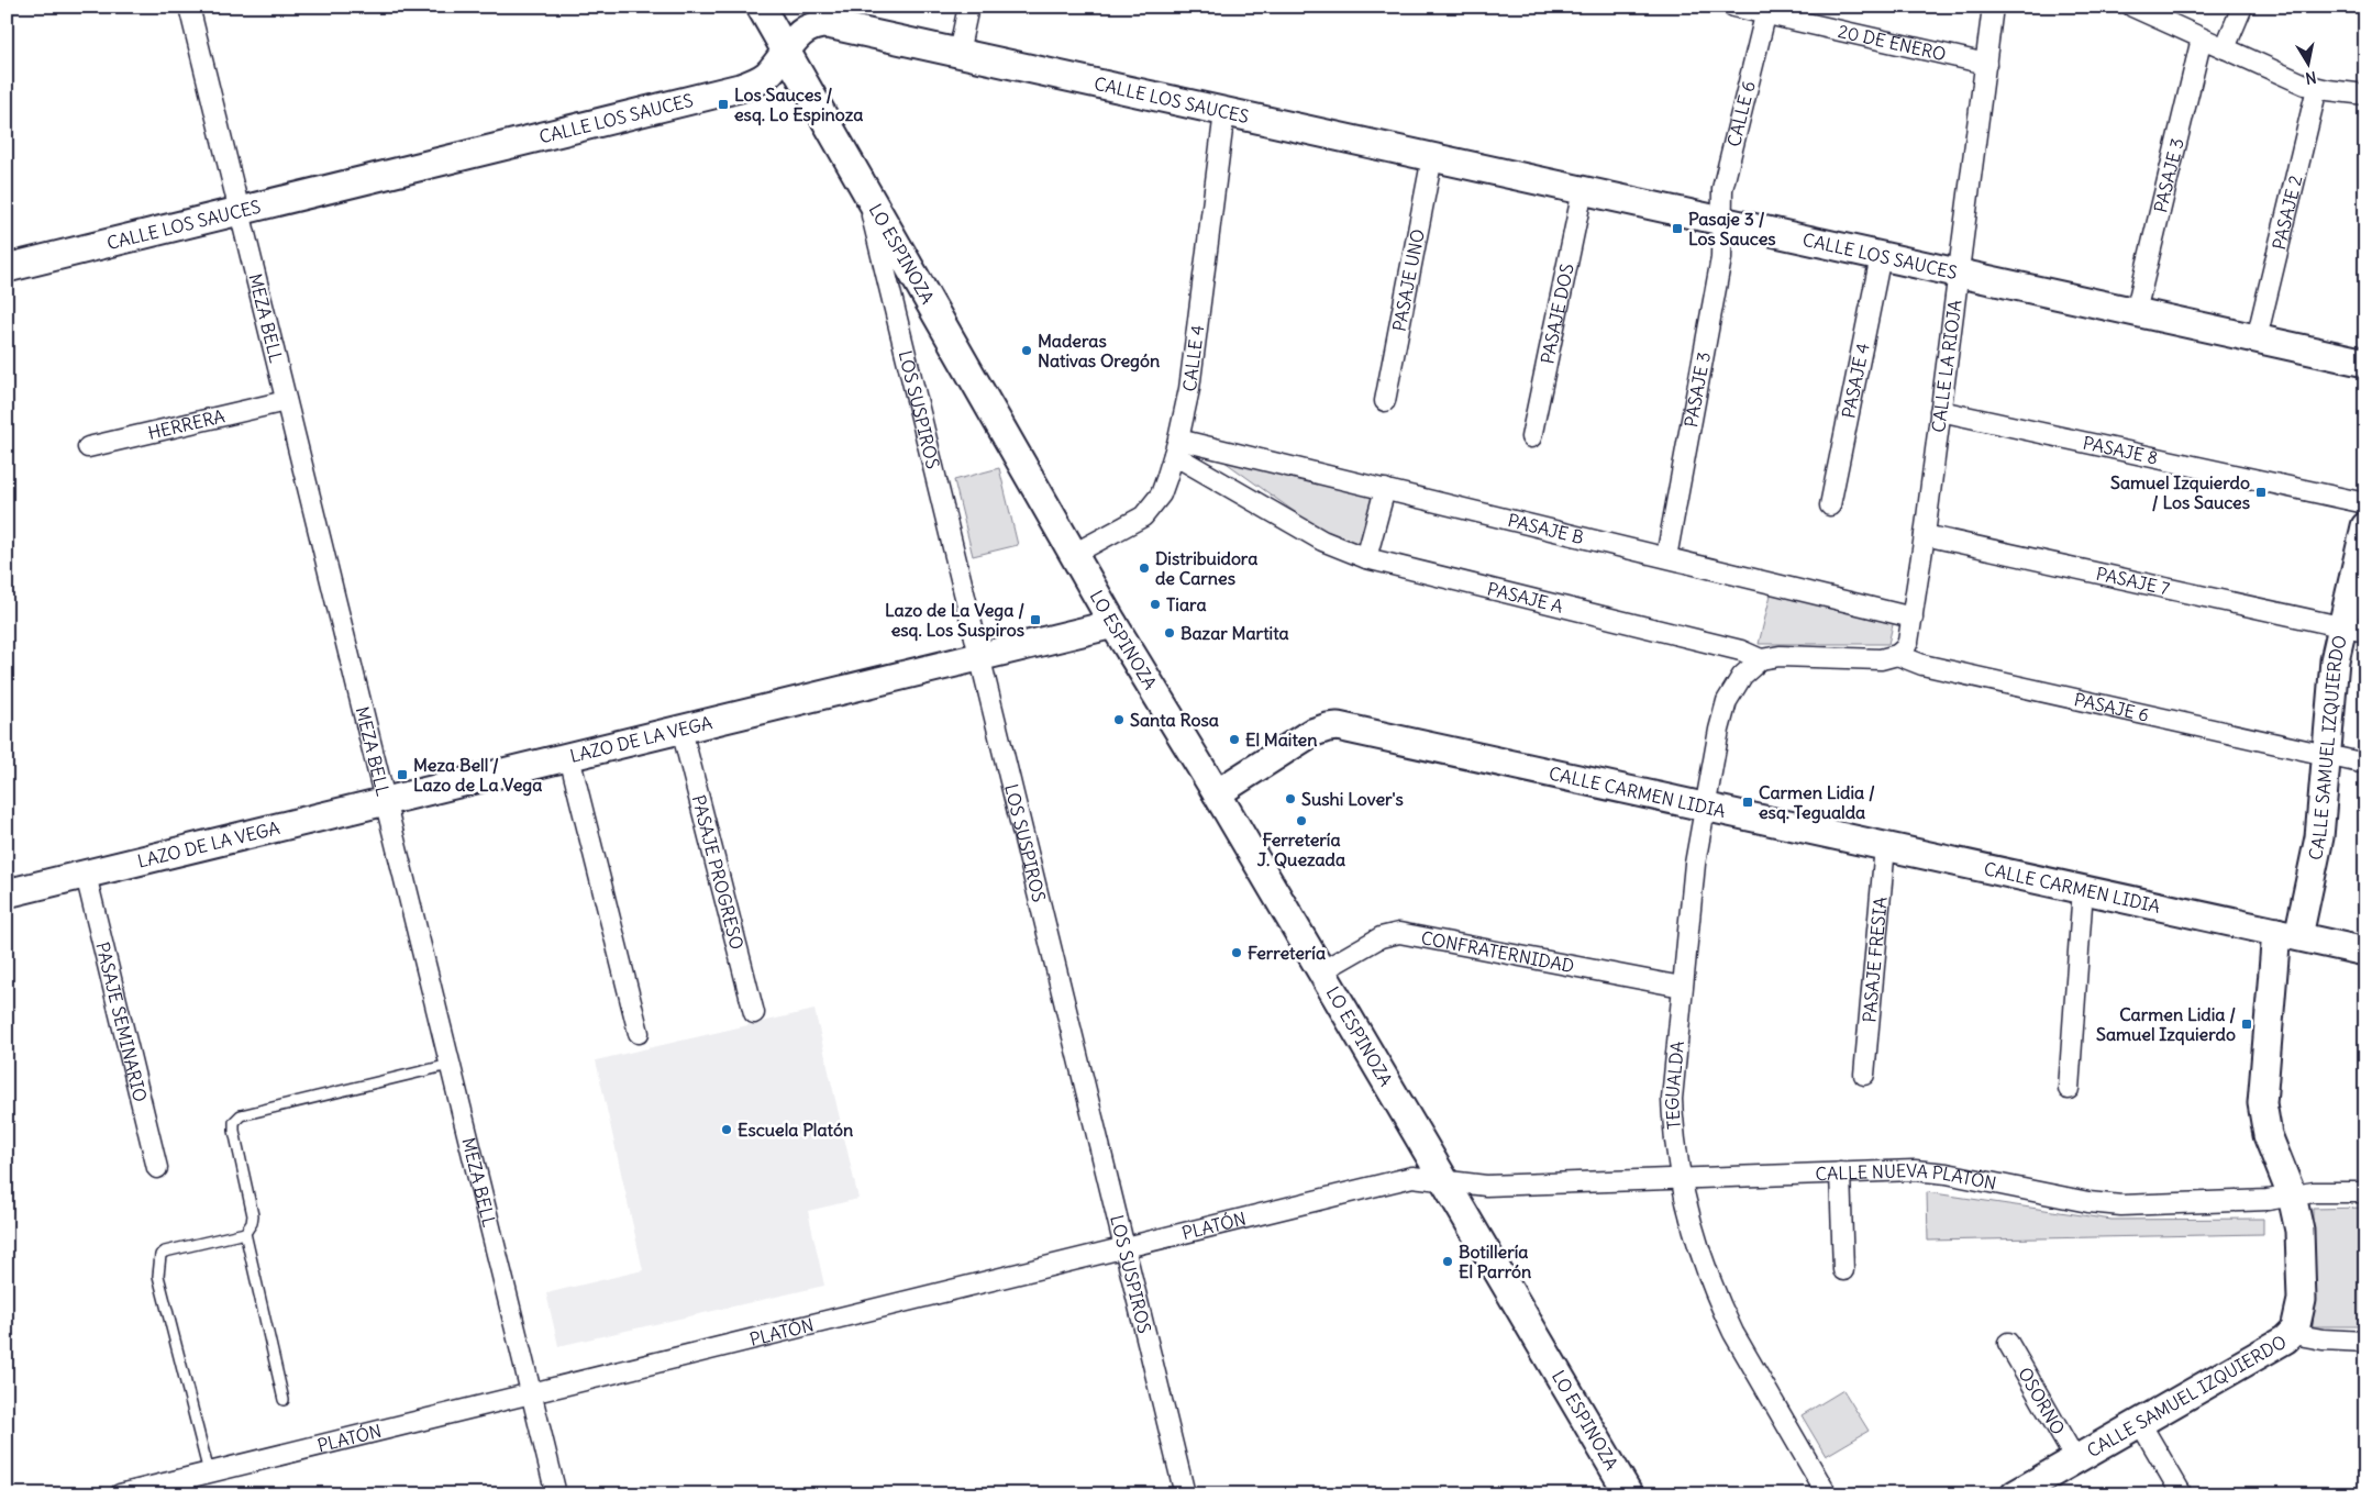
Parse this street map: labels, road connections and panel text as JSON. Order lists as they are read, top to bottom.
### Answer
{
  "streets": {
    "street": [
      "20 DE ENERO",
      "CALLE LOS SAUCES",
      "CALLE 6",
      "PASAJE 3",
      "PASAJE 2",
      "LO ESPINOZA",
      "PASAJE UNO",
      "PASAJE DOS",
      "MEZA BELL",
      "CALLE 4",
      "CALLE LA RIOJA",
      "PASAJE 4",
      "LOS SUSPIROS",
      "HERRERA",
      "PASAJE 8",
      "PASAJE B",
      "PASAJE 7",
      "PASAJE A",
      "PASAJE 6",
      "LAZO DE LA VEGA",
      "CALLE SAMUEL IZQUIERDO",
      "CALLE CARMEN LIDIA",
      "PASAJE PROGRESO",
      "CONFRATERNIDAD",
      "PASAJE FRESIA",
      "PASAJE SEMINARIO",
      "TEGUALDA",
      "CALLE NUEVA PLATÓN",
      "PLATÓN",
      "OSORNO"
    ]
  },
  "crossings": [
    ["20 DE ENERO", "CALLE 6"],
    ["20 DE ENERO", "CALLE LA RIOJA"],
    ["CALLE LOS SAUCES", "CALLE 6"],
    ["CALLE LOS SAUCES", "PASAJE 3"],
    ["CALLE LOS SAUCES", "PASAJE 2"],
    ["CALLE LOS SAUCES", "LO ESPINOZA"],
    ["CALLE LOS SAUCES", "PASAJE UNO"],
    ["CALLE LOS SAUCES", "PASAJE DOS"],
    ["CALLE LOS SAUCES", "MEZA BELL"],
    ["CALLE LOS SAUCES", "CALLE 4"],
    ["CALLE LOS SAUCES", "CALLE LA RIOJA"],
    ["CALLE LOS SAUCES", "PASAJE 4"],
    ["CALLE 6", "PASAJE 3"],
    ["PASAJE 3", "PASAJE B"],
    ["LO ESPINOZA", "CALLE 4"],
    ["LO ESPINOZA", "LOS SUSPIROS"],
    ["LO ESPINOZA", "LAZO DE LA VEGA"],
    ["LO ESPINOZA", "CALLE CARMEN LIDIA"],
    ["LO ESPINOZA", "CONFRATERNIDAD"],
    ["LO ESPINOZA", "CALLE NUEVA PLATÓN"],
    ["LO ESPINOZA", "PLATÓN"],
    ["MEZA BELL", "HERRERA"],
    ["MEZA BELL", "LAZO DE LA VEGA"],
    ["MEZA BELL", "PLATÓN"],
    ["CALLE 4", "PASAJE B"],
    ["CALLE 4", "PASAJE A"],
    ["CALLE LA RIOJA", "PASAJE 8"],
    ["CALLE LA RIOJA", "PASAJE B"],
    ["CALLE LA RIOJA", "PASAJE 7"],
    ["CALLE LA RIOJA", "PASAJE A"],
    ["CALLE LA RIOJA", "PASAJE 6"],
    ["LOS SUSPIROS", "LAZO DE LA VEGA"],
    ["LOS SUSPIROS", "PLATÓN"],
    ["PASAJE B", "PASAJE A"],
    ["PASAJE 7", "CALLE SAMUEL IZQUIERDO"],
    ["PASAJE A", "PASAJE 6"],
    ["PASAJE A", "TEGUALDA"],
    ["PASAJE 6", "CALLE SAMUEL IZQUIERDO"],
    ["LAZO DE LA VEGA", "PASAJE PROGRESO"],
    ["LAZO DE LA VEGA", "PASAJE SEMINARIO"],
    ["CALLE SAMUEL IZQUIERDO", "CALLE CARMEN LIDIA"],
    ["CALLE SAMUEL IZQUIERDO", "CALLE NUEVA PLATÓN"],
    ["CALLE SAMUEL IZQUIERDO", "OSORNO"],
    ["CALLE CARMEN LIDIA", "PASAJE FRESIA"],
    ["CALLE CARMEN LIDIA", "TEGUALDA"],
    ["CONFRATERNIDAD", "TEGUALDA"],
    ["TEGUALDA", "CALLE NUEVA PLATÓN"],
    ["CALLE NUEVA PLATÓN", "PLATÓN"]
  ],
  "places": {
    "transit": [
      "Los Sauces / esq. Lo Espinoza",
      "Pasaje 3 / Los Sauces",
      "Samuel Izquierdo / Los Sauces",
      "Lazo de La Vega / esq. Los Suspiros",
      "Meza Bell / Lazo de La Vega",
      "Carmen Lidia / esq. Tegualda",
      "Carmen Lidia / Samuel Izquierdo"
    ],
    "other": [
      "Maderas Nativas Oregón",
      "Distribuidora de Carnes",
      "Tiara",
      "Bazar Martita",
      "Santa Rosa",
      "El Maiten",
      "Sushi Lover's",
      "Ferretería J. Quezada",
      "Ferretería",
      "Escuela Platón",
      "Botillería El Parrón"
    ]
  },
  "north": "bottom"
}
